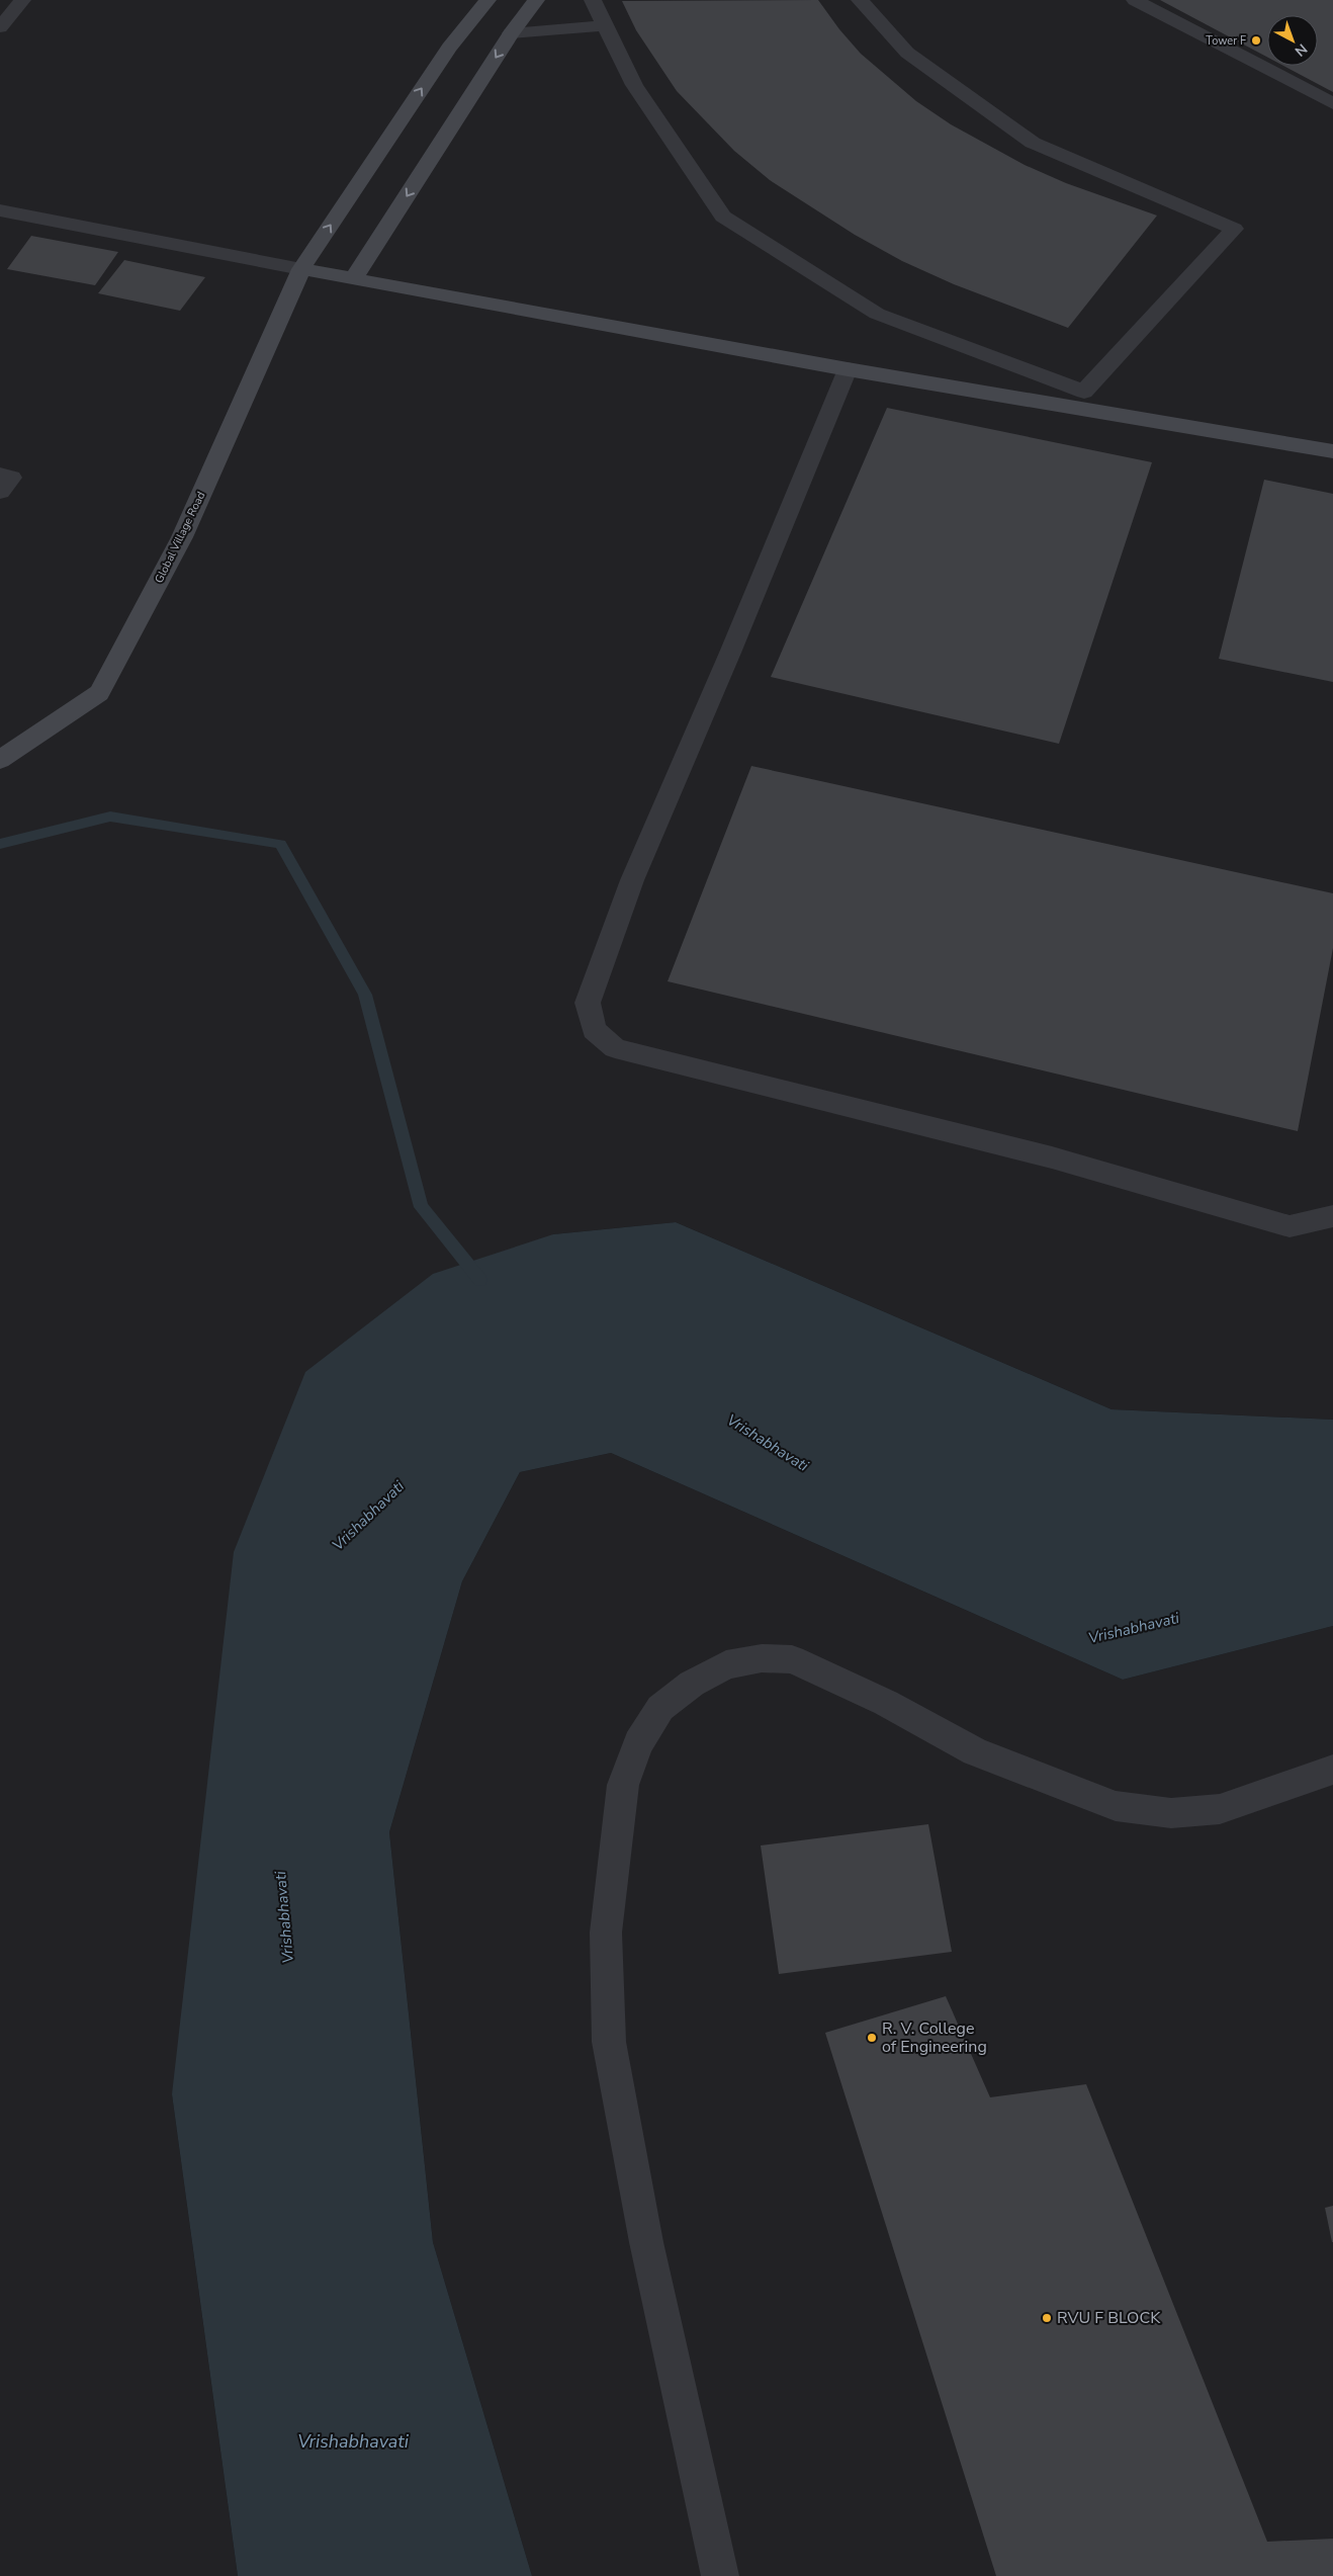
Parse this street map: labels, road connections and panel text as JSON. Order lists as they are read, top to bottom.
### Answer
{
  "streets": {
    "street": ["Global Village Road"]
  },
  "water": ["Vrishabhavati"],
  "places": ["Tower F", "R. V. College of Engineering", "RVU F BLOCK"],
  "north": "bottom right"
}
